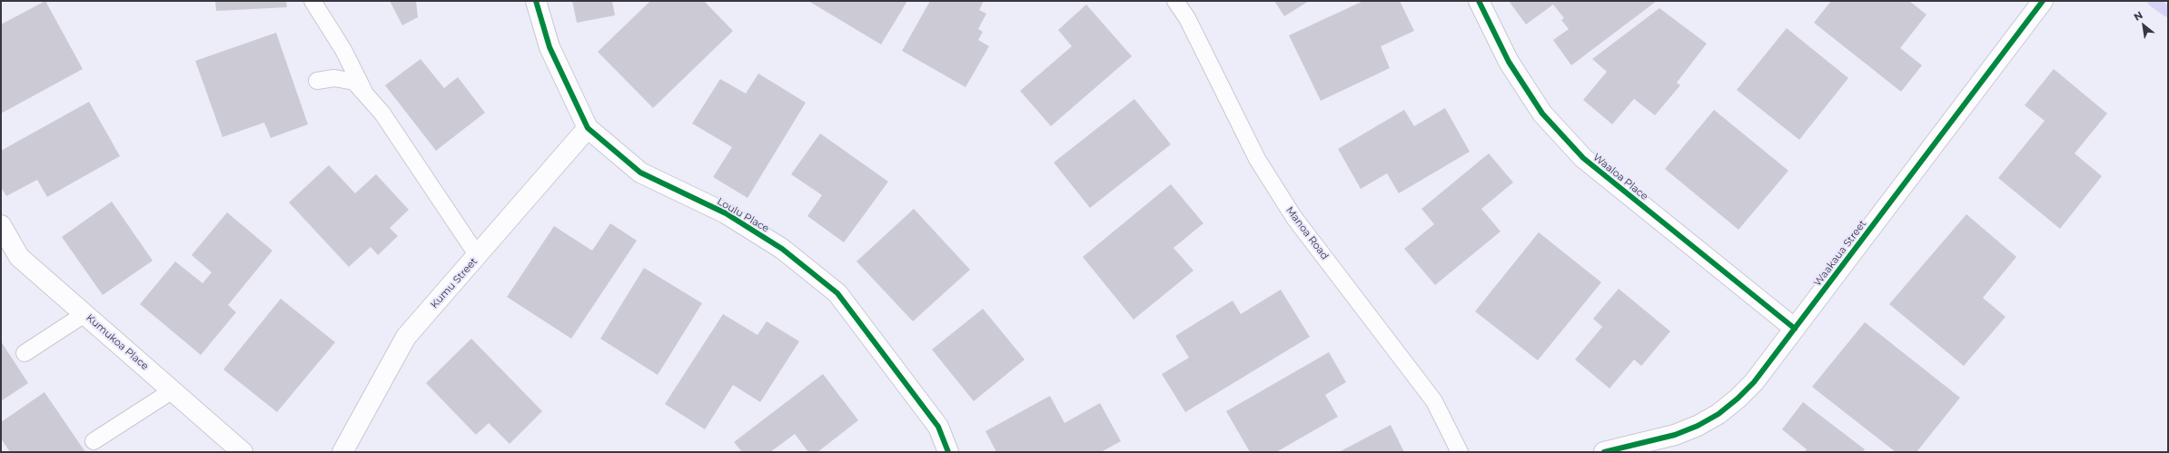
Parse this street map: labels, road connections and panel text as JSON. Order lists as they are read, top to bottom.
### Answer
{
  "streets": {
    "street": [
      "Waaloa Place",
      "Loulu Place",
      "Waakaua Street",
      "Kumu Street",
      "Kumukoa Place"
    ],
    "lane": ["Manoa Road"]
  },
  "crossings": [
    ["Waaloa Place", "Waakaua Street"],
    ["Loulu Place", "Kumu Street"]
  ],
  "north": "top left"
}
